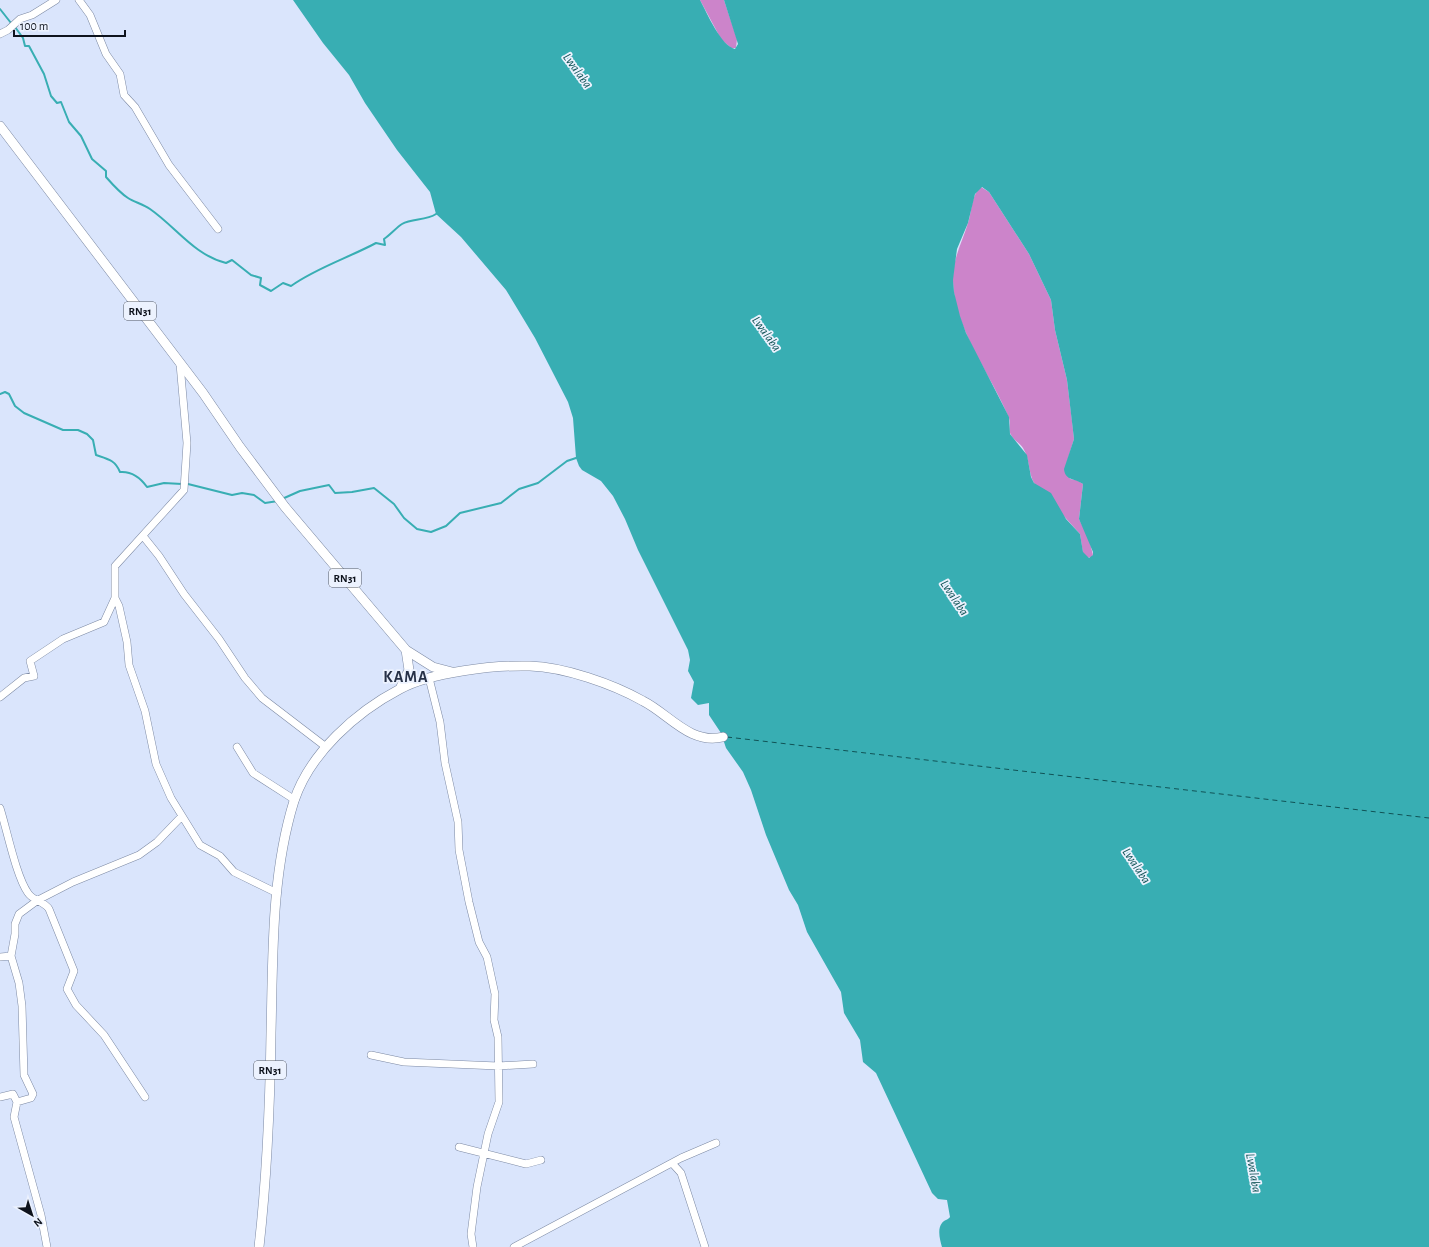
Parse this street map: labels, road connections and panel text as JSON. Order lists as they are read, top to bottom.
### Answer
{
  "streets": {
    "main road": ["RN31"]
  },
  "districts": ["KAMA"],
  "water": ["Lwalaba"],
  "scale_bar": "100 m",
  "north": "bottom right"
}
